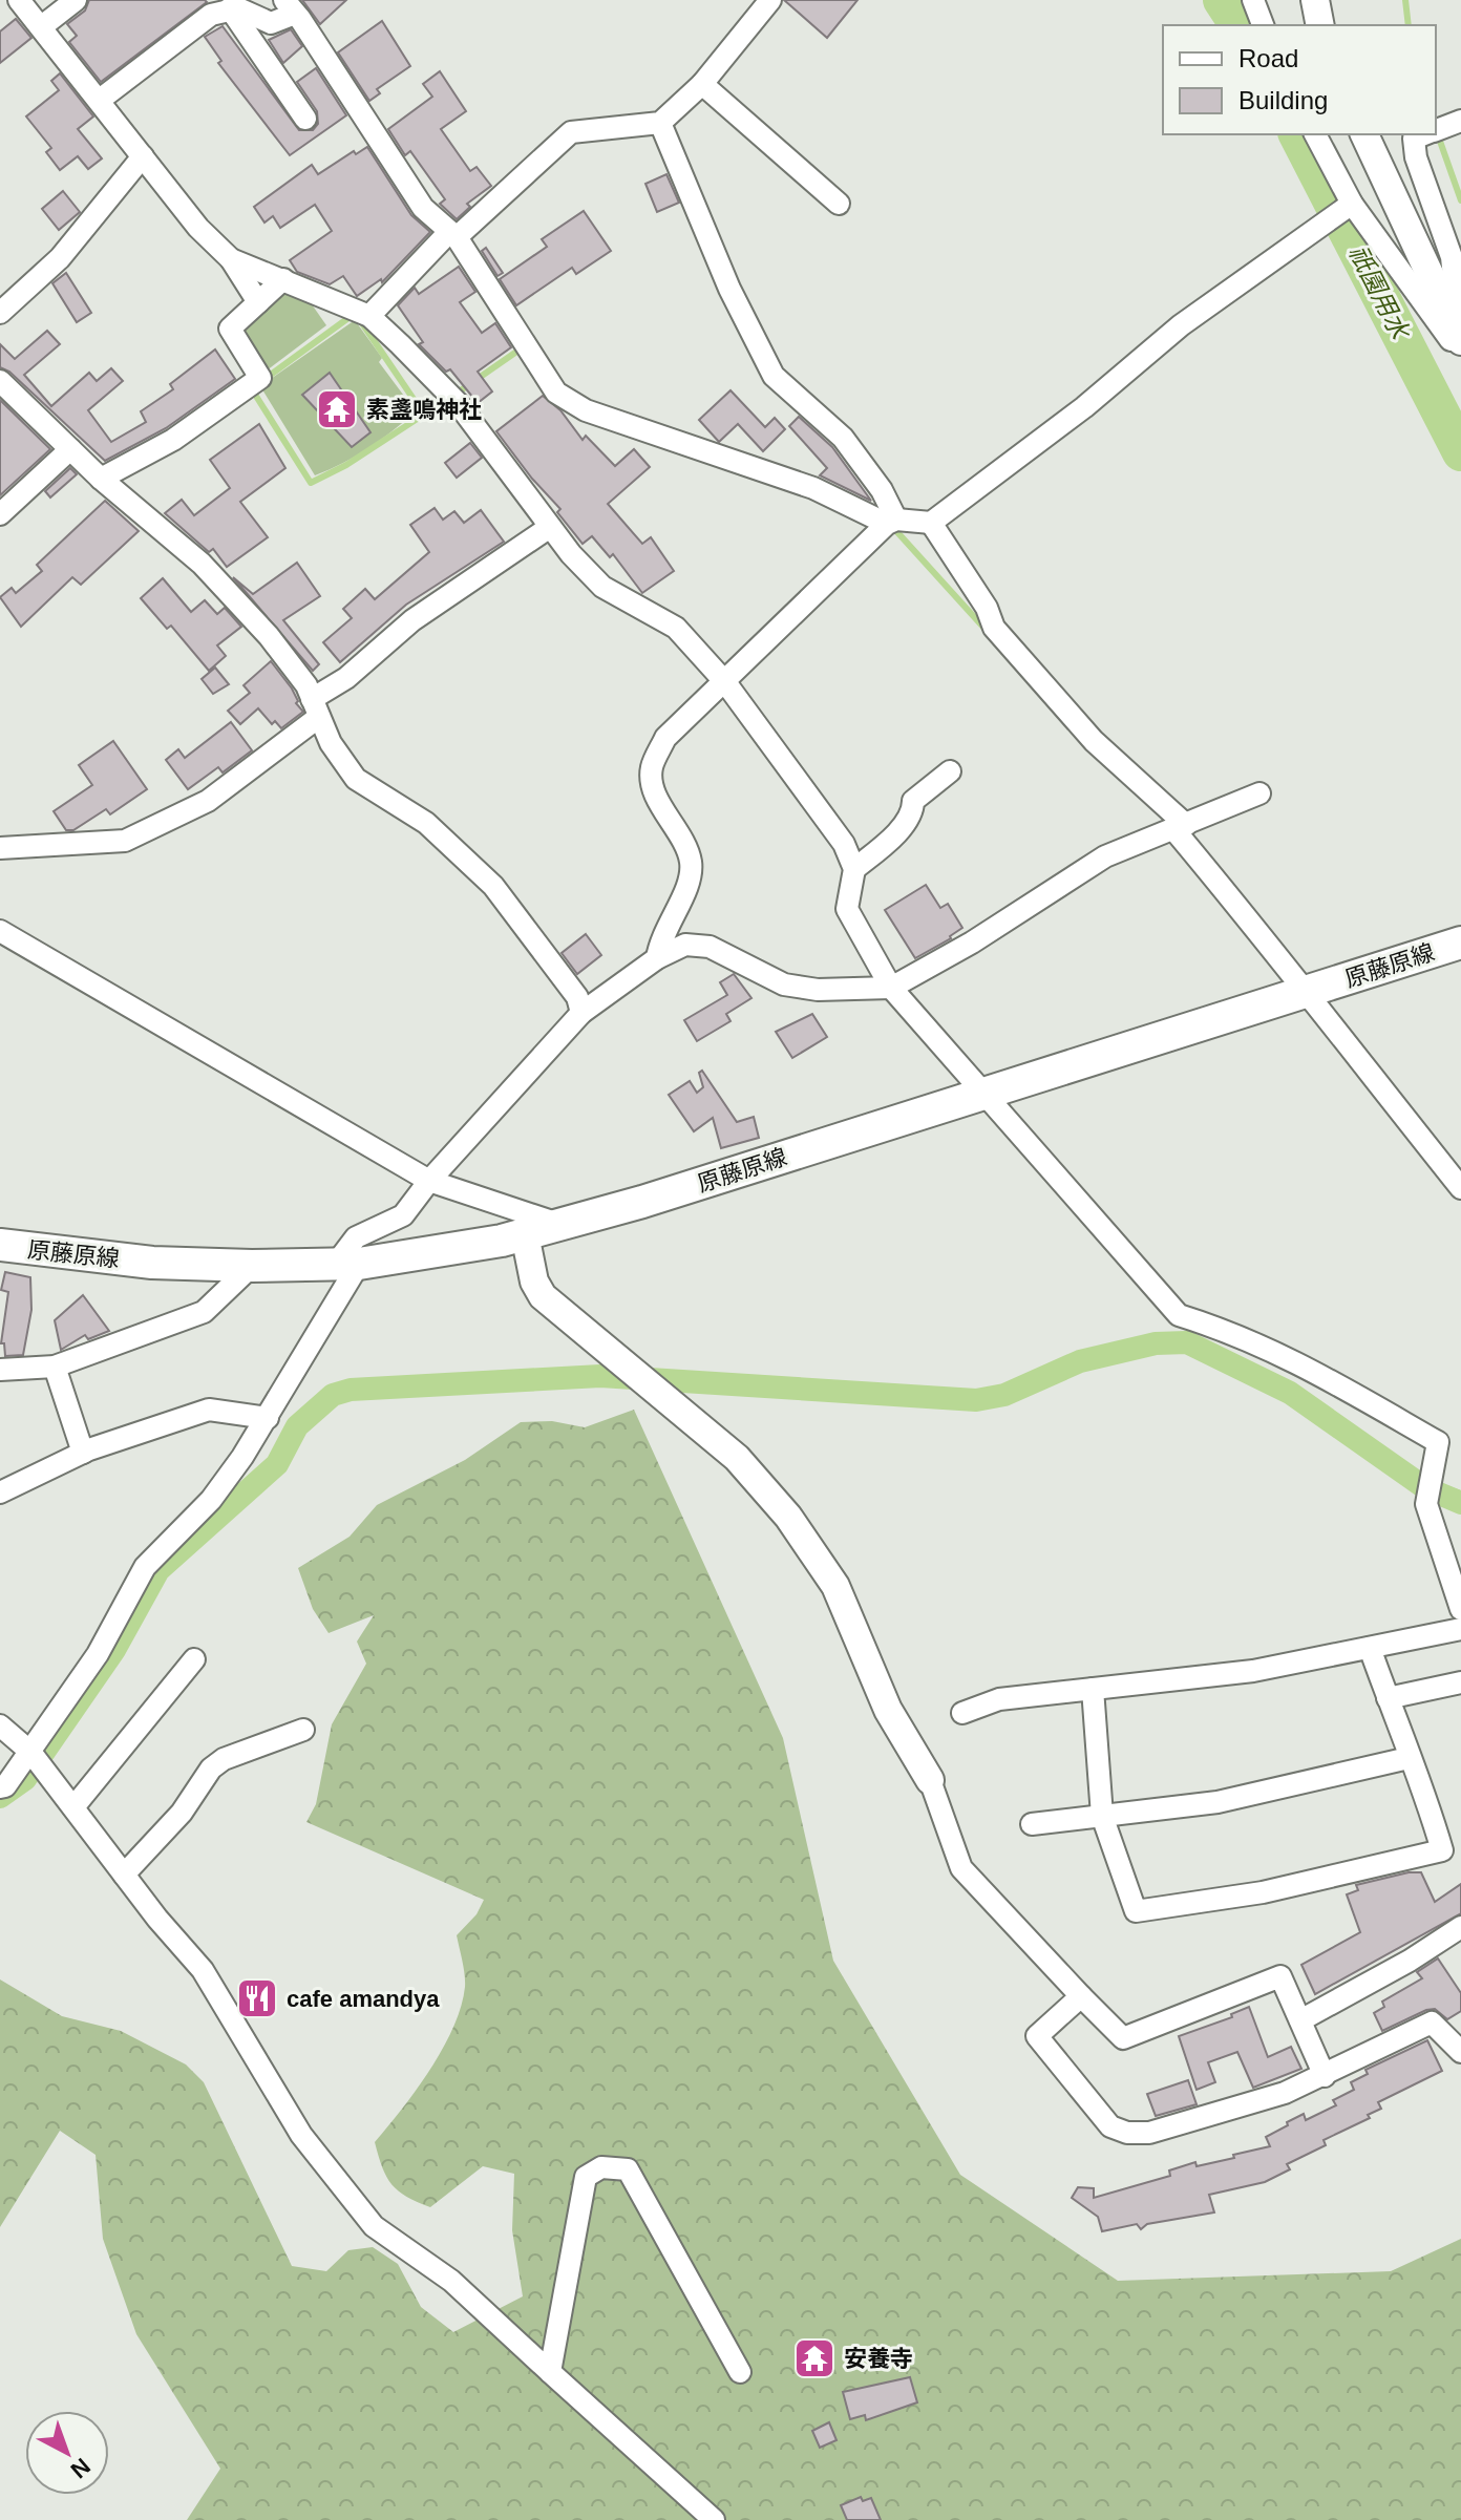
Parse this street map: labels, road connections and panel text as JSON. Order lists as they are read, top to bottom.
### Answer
{
  "streets": {
    "main road": ["原藤原線"]
  },
  "water": ["祇園用水"],
  "places": {
    "temple": ["素盞鳴神社", "安養寺"],
    "restaurant": ["cafe amandya"]
  },
  "legend": ["Road", "Building"],
  "north": "bottom right"
}
